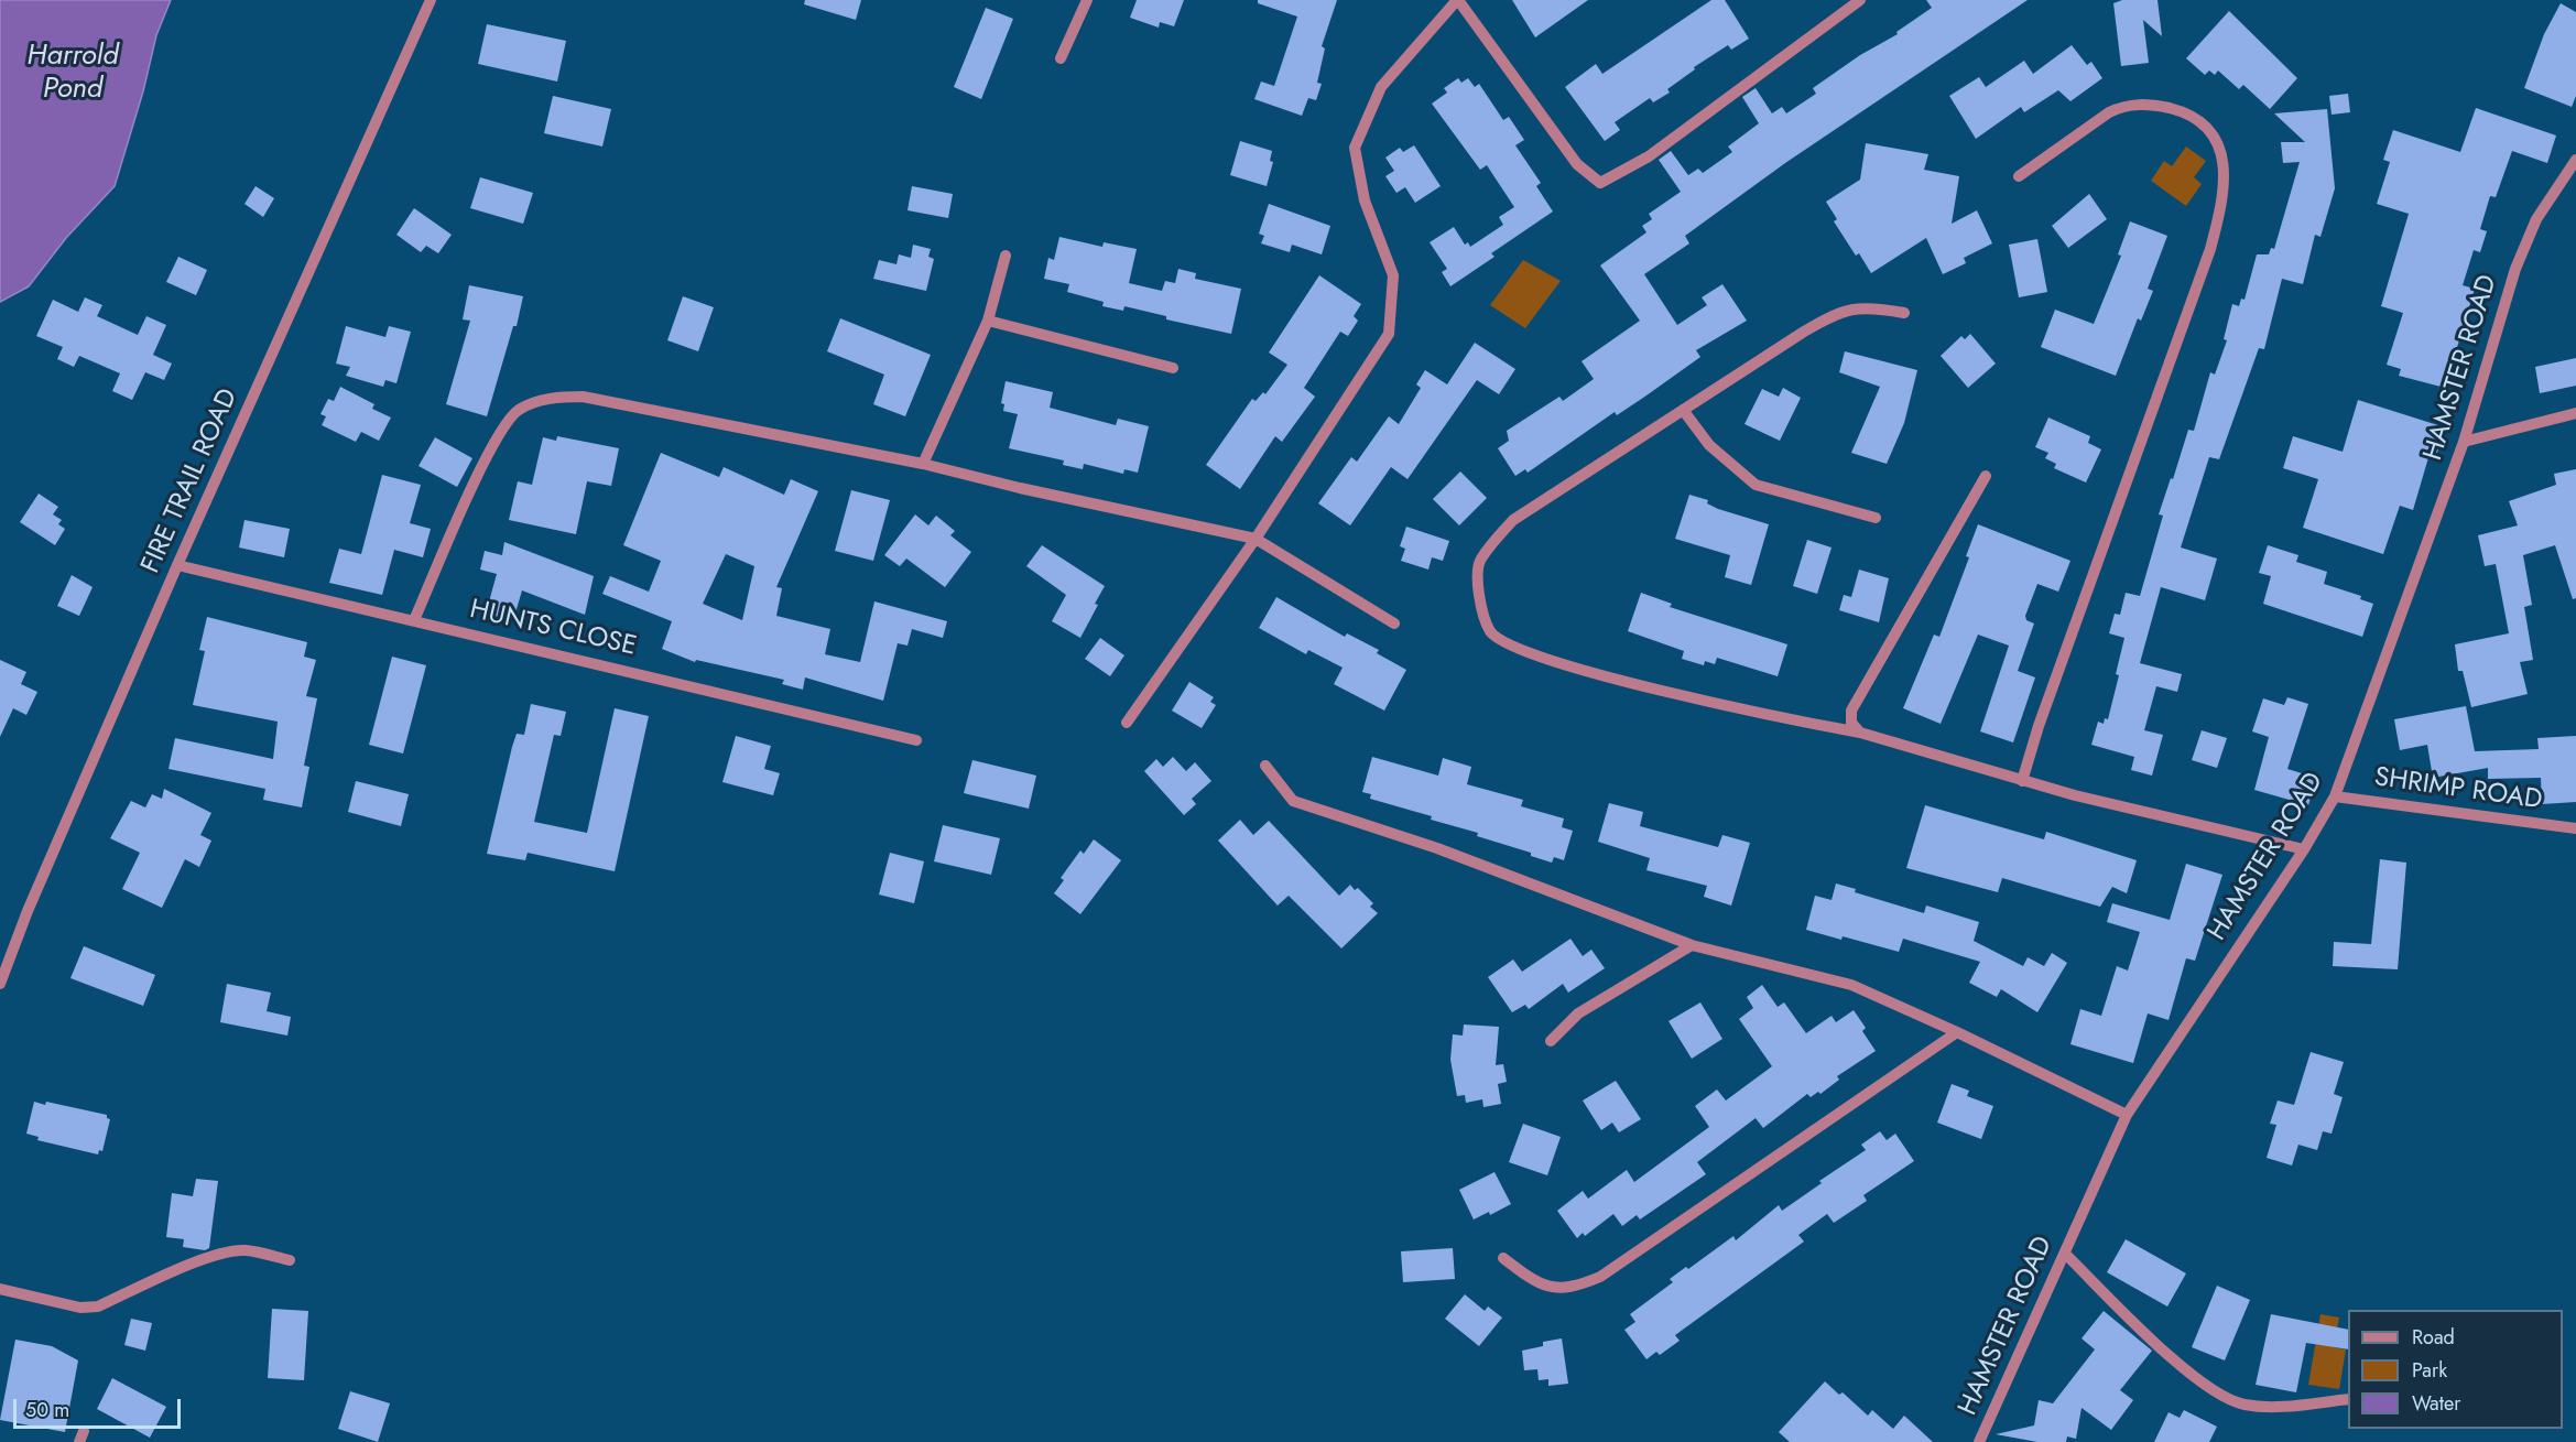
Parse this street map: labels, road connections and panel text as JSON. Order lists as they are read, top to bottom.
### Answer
{
  "streets": {
    "street": [
      "HAMSTER ROAD",
      "FIRE TRAIL ROAD",
      "HUNTS CLOSE",
      "SHRIMP ROAD"
    ]
  },
  "crossings": [
    ["HAMSTER ROAD", "SHRIMP ROAD"],
    ["FIRE TRAIL ROAD", "HUNTS CLOSE"]
  ],
  "water": ["Harrold Pond"],
  "legend": ["Road", "Park", "Water"],
  "scale_bar": "50 m"
}
